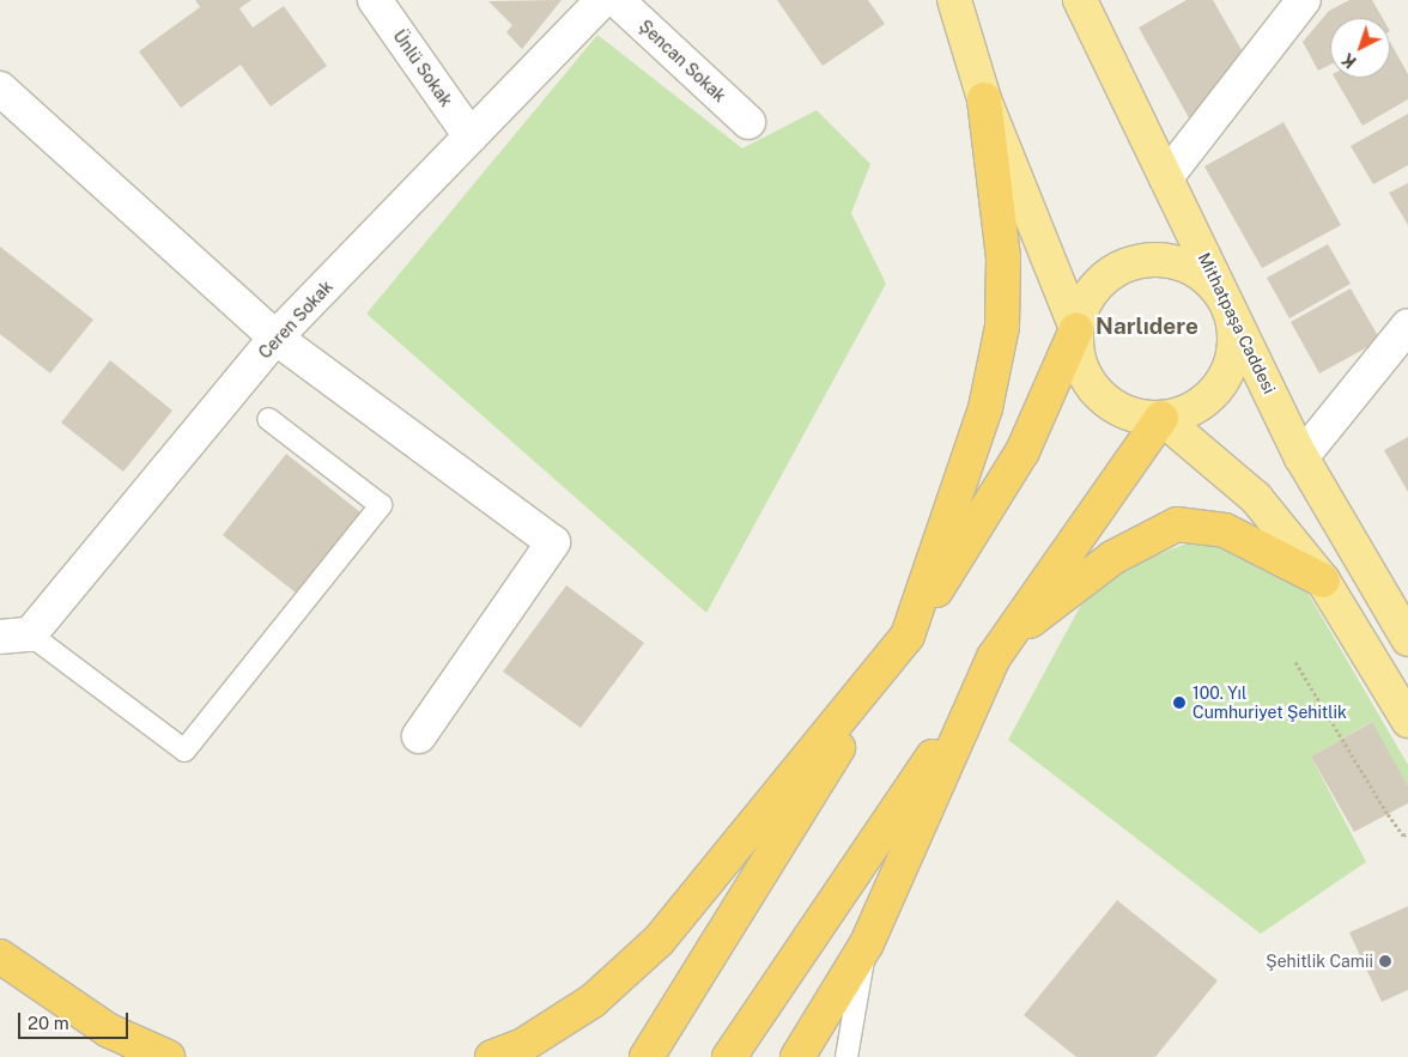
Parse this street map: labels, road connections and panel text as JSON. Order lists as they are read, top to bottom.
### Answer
{
  "streets": {
    "main road": ["Mithatpaşa Caddesi"],
    "street": ["Şencan Sokak", "Ünlü Sokak", "Ceren Sokak"]
  },
  "crossings": [
    ["Ünlü Sokak", "Ceren Sokak"]
  ],
  "districts": ["Narlıdere"],
  "places": ["100. Yıl Cumhuriyet Şehitlik", "Şehitlik Camii"],
  "scale_bar": "20 m",
  "north": "bottom left"
}
